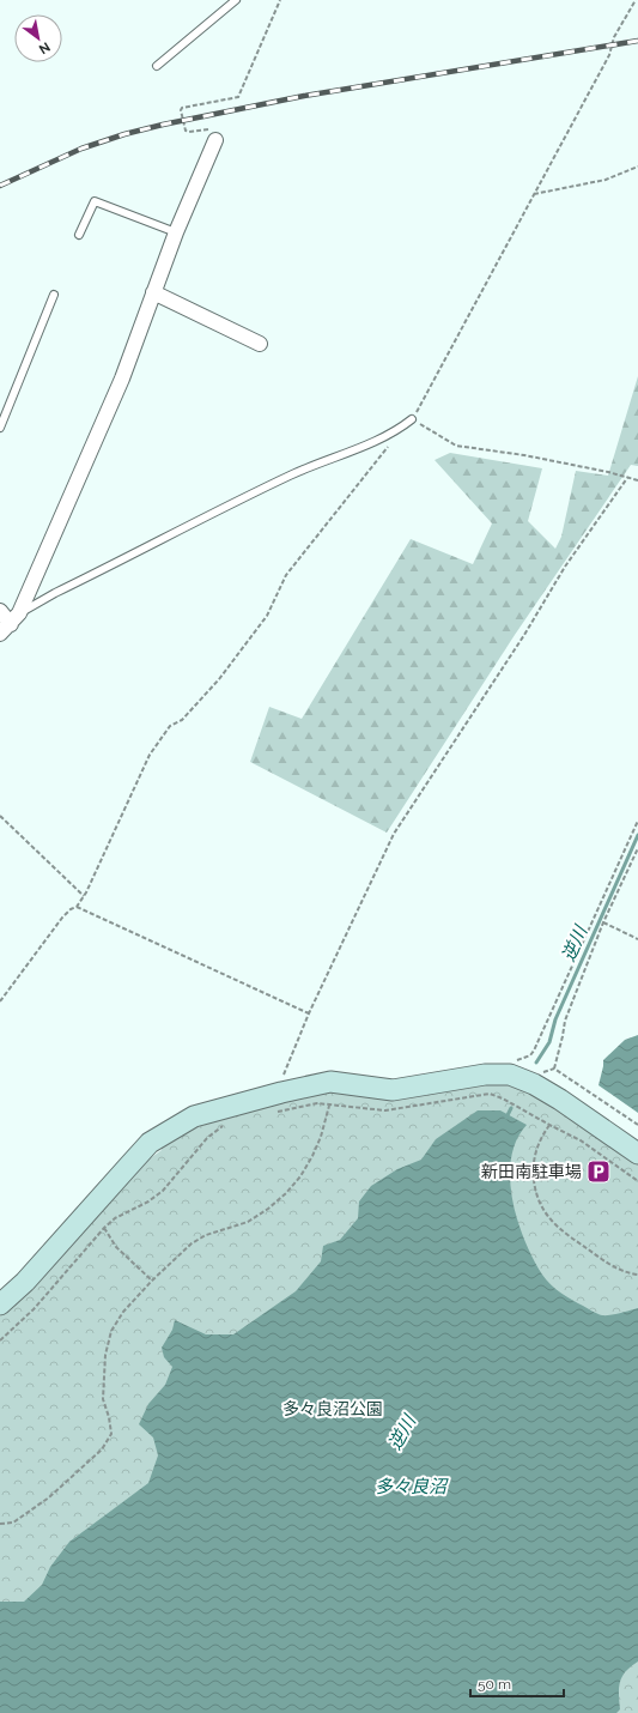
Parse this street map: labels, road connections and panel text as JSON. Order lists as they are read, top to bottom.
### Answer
{
  "water": ["逆川", "多々良沼"],
  "parks": ["多々良沼公園"],
  "places": {
    "parking": ["新田南駐車場"]
  },
  "scale_bar": "50 m",
  "north": "bottom right"
}
